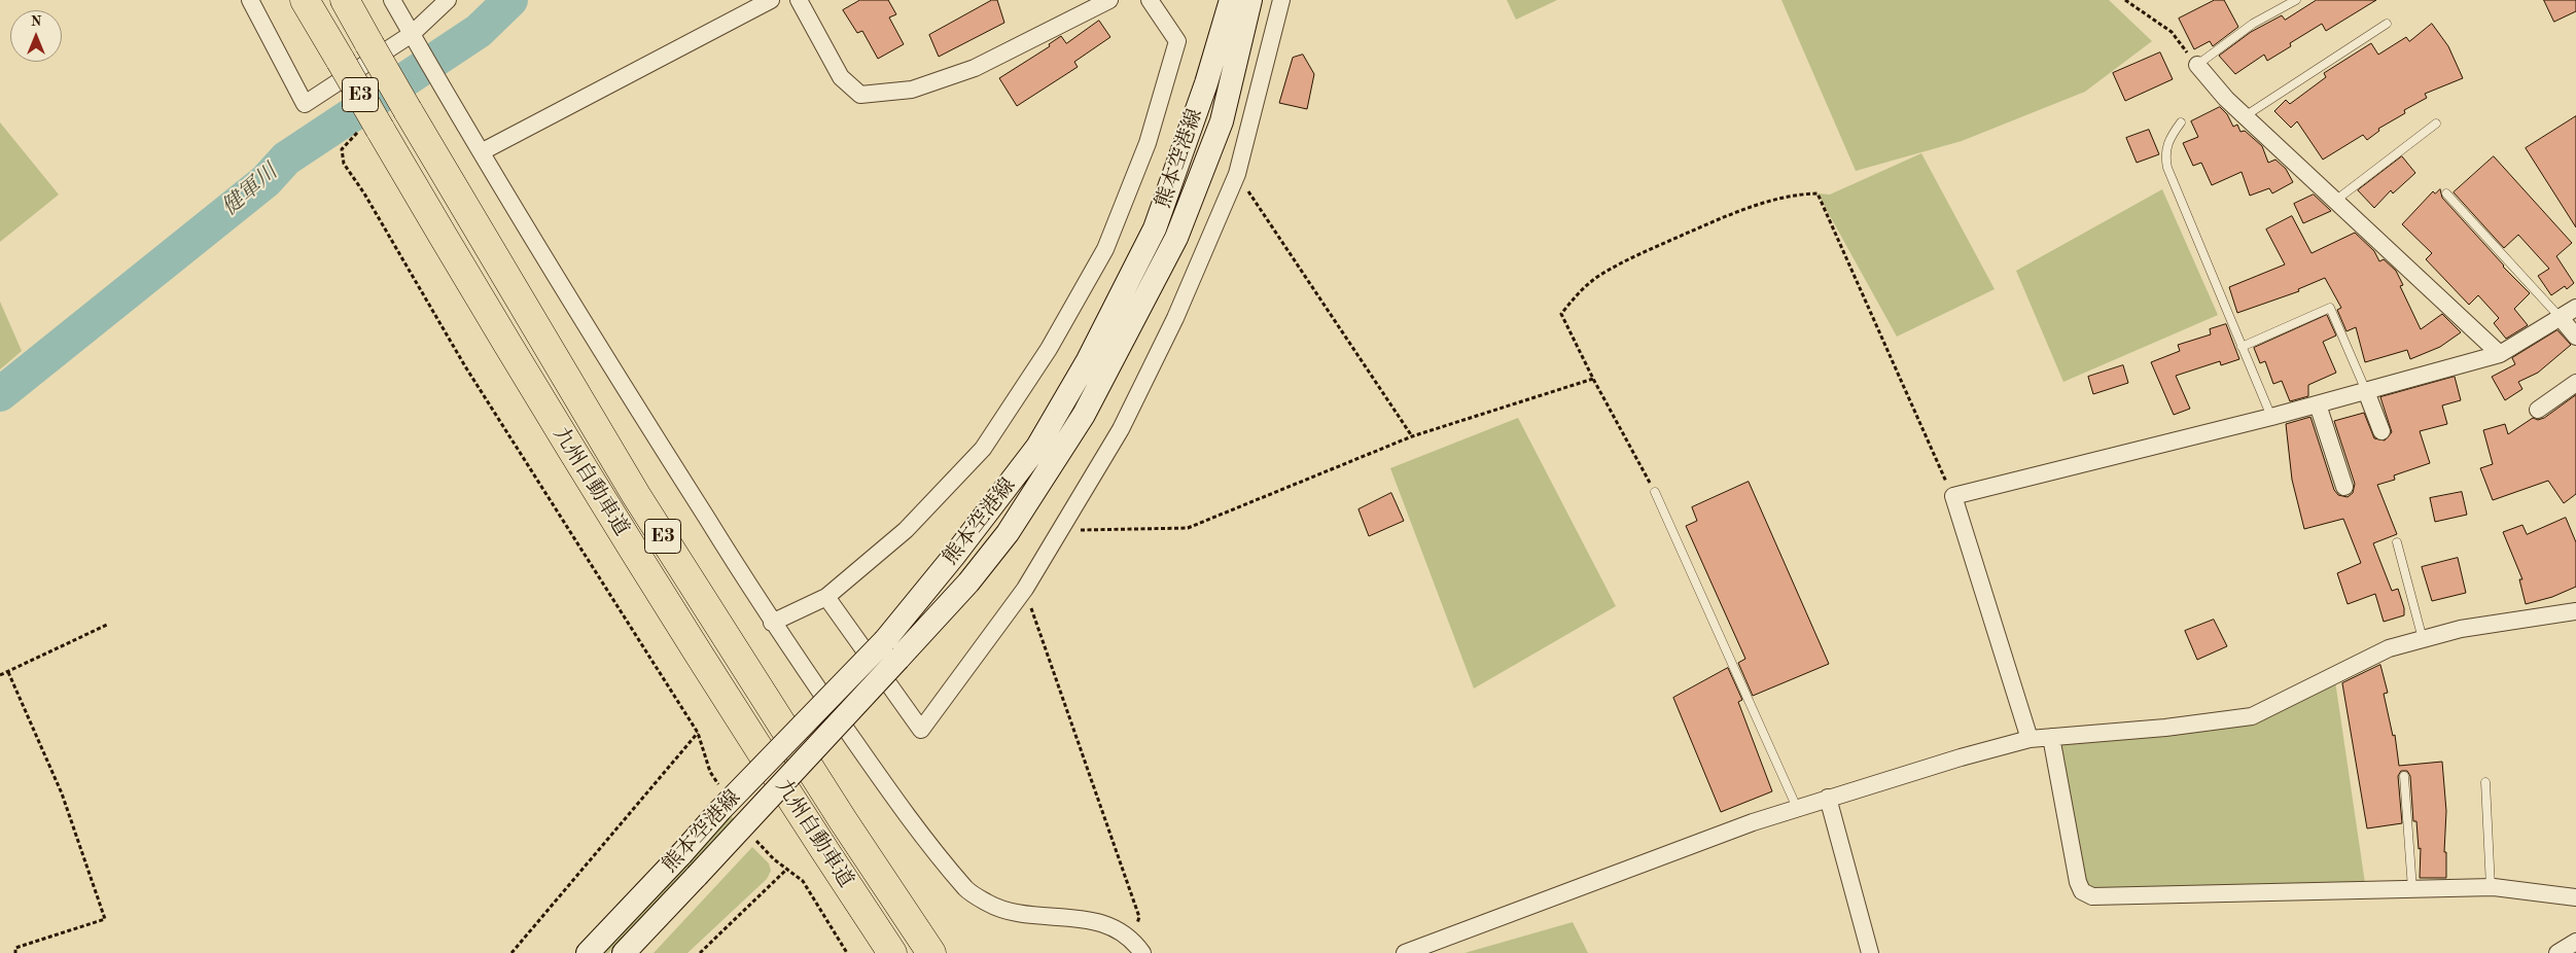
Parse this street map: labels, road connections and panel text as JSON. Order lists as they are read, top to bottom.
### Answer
{
  "streets": {
    "highway": ["E3", "九州自動車道"],
    "main road": ["熊本空港線"]
  },
  "water": ["健軍川"],
  "north": "top"
}
